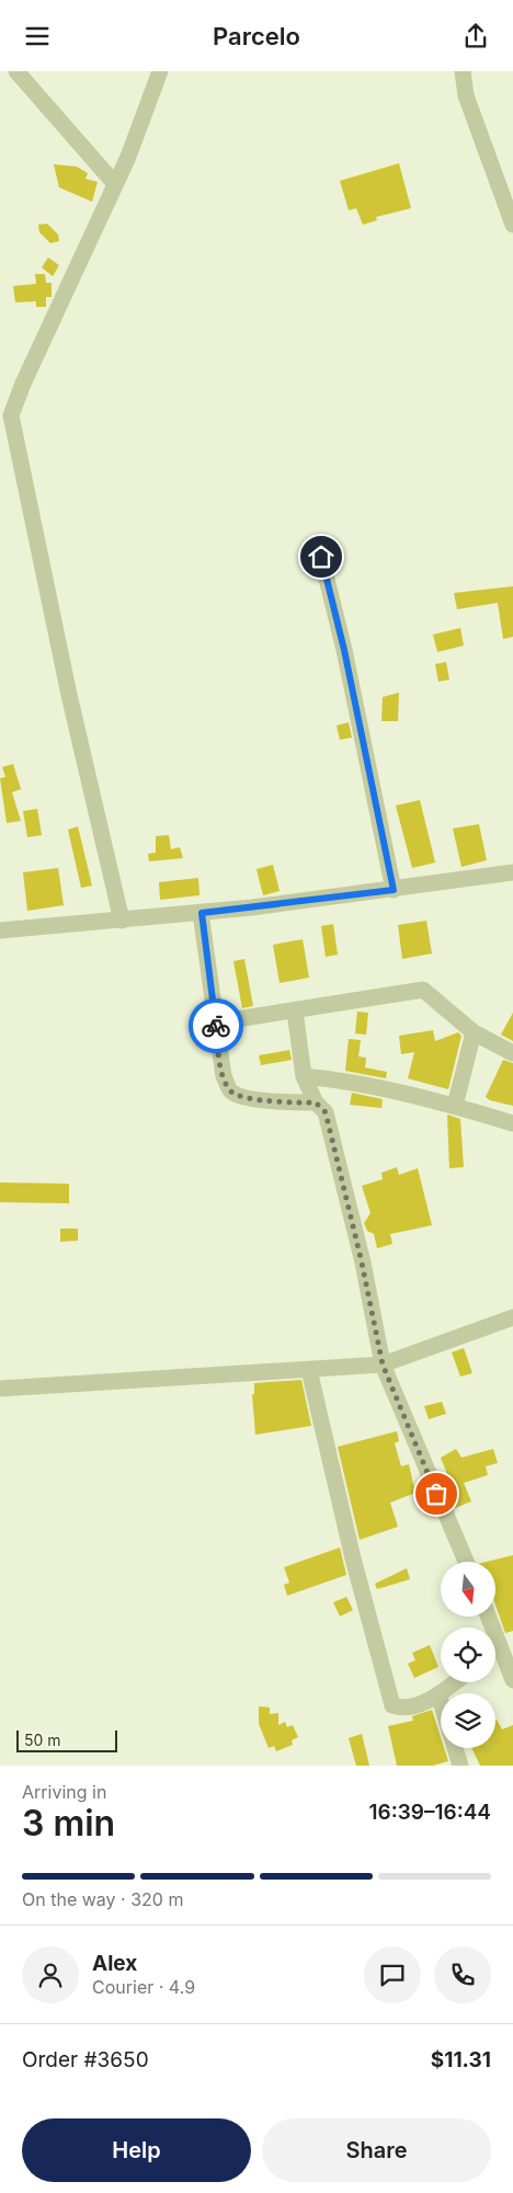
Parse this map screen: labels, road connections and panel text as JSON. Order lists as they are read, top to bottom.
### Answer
{
  "scale_bar": "50 m",
  "north": "bottom",
  "page": {
    "header": "Parcelo",
    "scale": "50 m",
    "heading": ["3 min", "Arriving in", "16:39–16:44"],
    "panel": [
      "Alex",
      "Courier · 4.9",
      "Order #3650",
      "$11.31"
    ],
    "bar": "On the way · 320 m",
    "buttons": ["Help", "Share"]
  }
}
